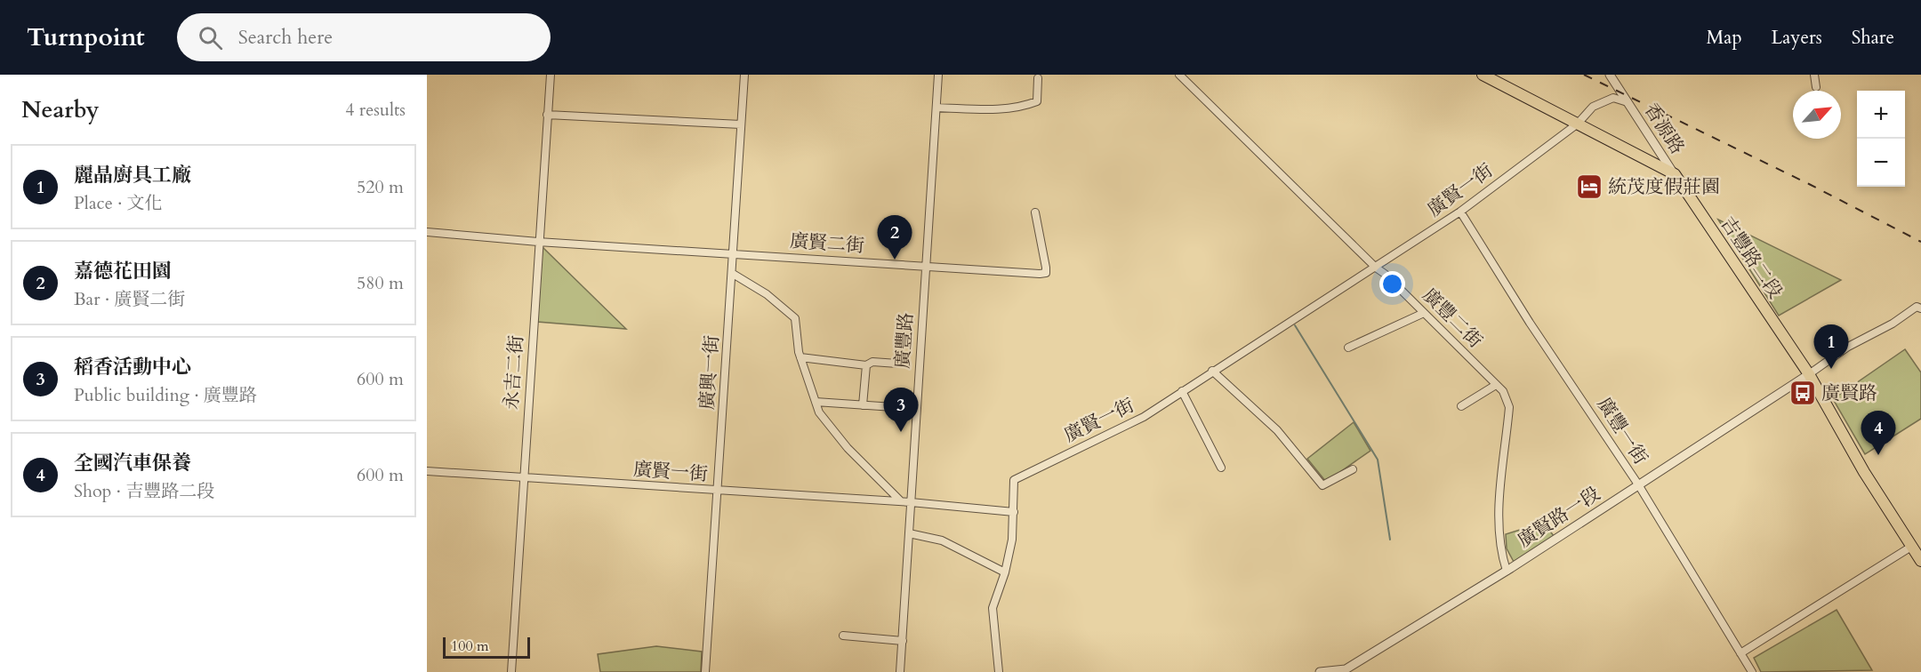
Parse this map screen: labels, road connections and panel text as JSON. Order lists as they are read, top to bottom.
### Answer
{
  "streets": {
    "main road": ["吉豐路二段"],
    "street": [
      "香源路",
      "廣賢一街",
      "廣賢二街",
      "廣豐二街",
      "廣豐路",
      "永吉二街",
      "廣興一街",
      "廣豐一街",
      "廣賢路一段"
    ]
  },
  "crossings": [
    ["香源路", "廣賢一街"],
    ["香源路", "吉豐路二段"],
    ["廣賢一街", "吉豐路二段"],
    ["廣賢一街", "廣豐二街"],
    ["廣賢一街", "廣豐路"],
    ["廣賢一街", "永吉二街"],
    ["廣賢一街", "廣興一街"],
    ["廣賢一街", "廣豐一街"],
    ["廣賢二街", "廣豐路"],
    ["廣賢二街", "永吉二街"],
    ["廣賢二街", "廣興一街"],
    ["吉豐路二段", "廣賢路一段"],
    ["廣豐二街", "廣賢路一段"],
    ["廣豐一街", "廣賢路一段"]
  ],
  "places": {
    "hotel": ["統茂度假莊園"],
    "bus stop": ["廣賢路"]
  },
  "scale_bar": "100 m",
  "north": "top right",
  "page": {
    "header": "Turnpoint",
    "search": "Search here",
    "nav": ["Map", "Layers", "Share"],
    "heading": ["Nearby", "4 results"],
    "map_buttons": ["+", "−"],
    "list": [
      {
        "mark": "1",
        "name": "麗晶廚具工廠",
        "note": "Place · 文化",
        "value": "520 m"
      },
      {
        "mark": "2",
        "name": "嘉德花田園",
        "note": "Bar · 廣賢二街",
        "value": "580 m"
      },
      {
        "mark": "3",
        "name": "稻香活動中心",
        "note": "Public building · 廣豐路",
        "value": "600 m"
      },
      {
        "mark": "4",
        "name": "全國汽車保養",
        "note": "Shop · 吉豐路二段",
        "value": "600 m"
      }
    ],
    "pins": [
      "2",
      "1",
      "3",
      "4"
    ],
    "scale": "100 m"
  }
}
